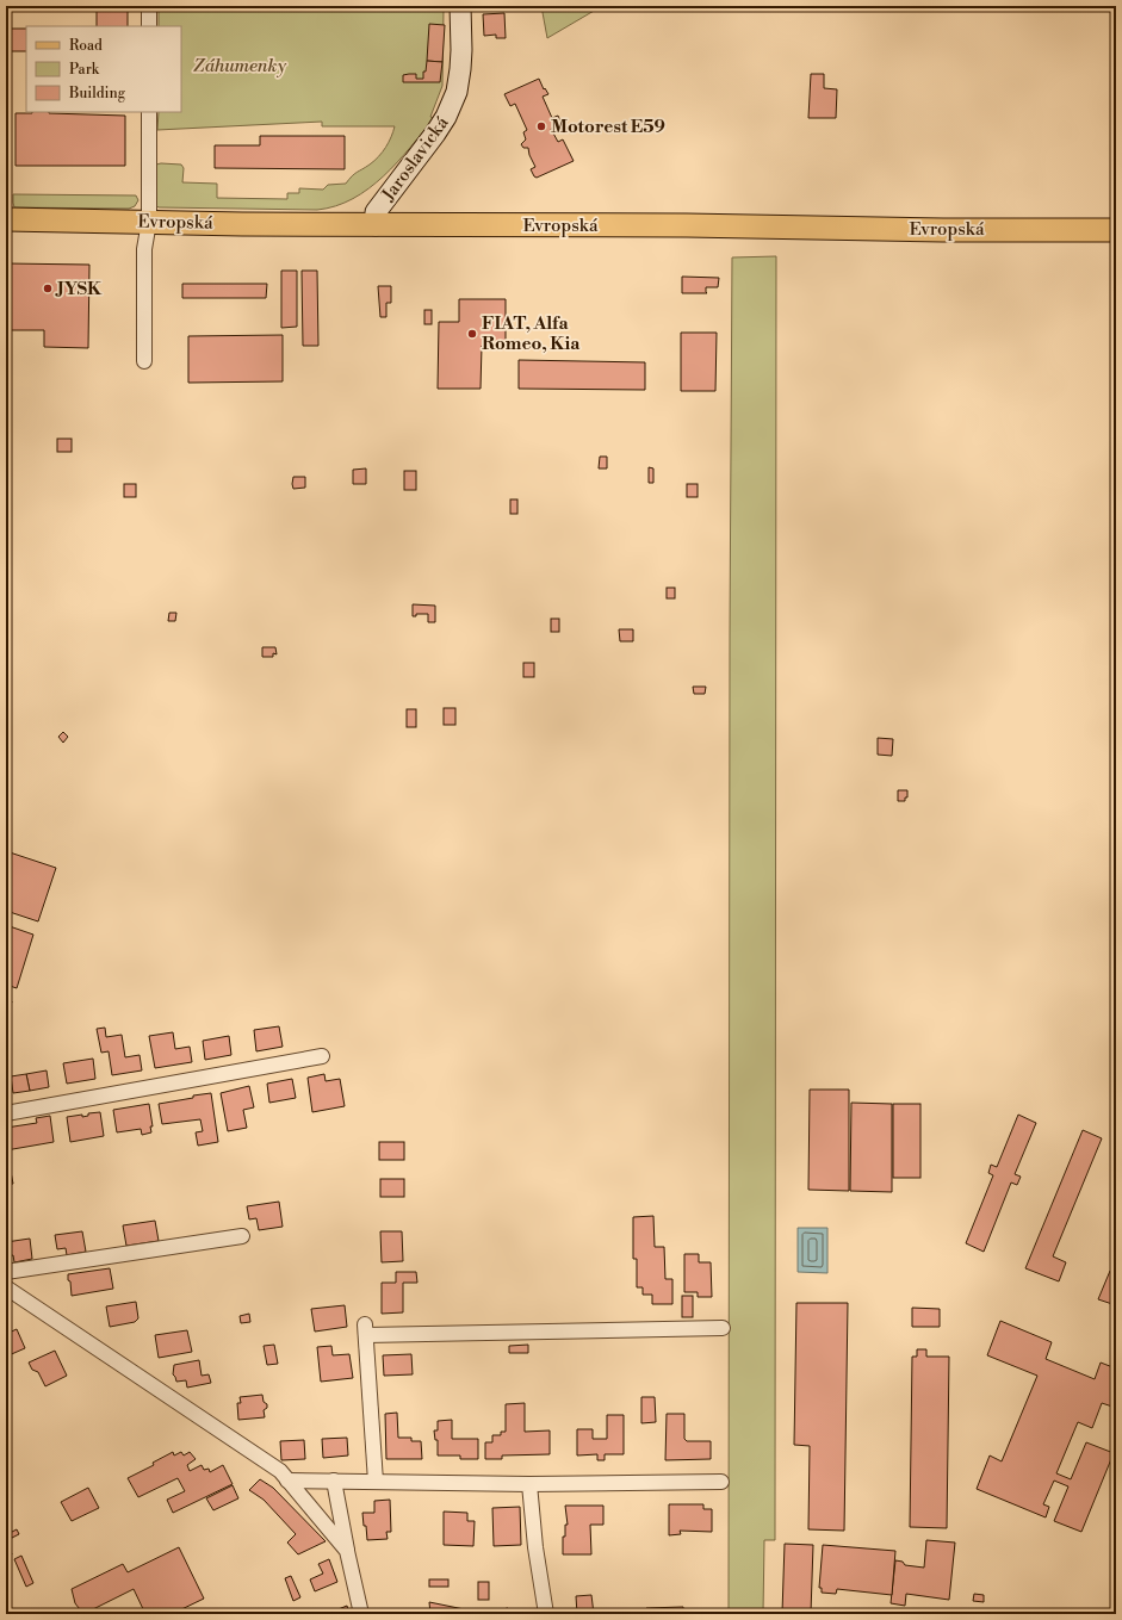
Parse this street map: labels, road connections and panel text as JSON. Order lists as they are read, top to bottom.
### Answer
{
  "streets": {
    "main road": ["Evropská"],
    "street": ["Jaroslavická"]
  },
  "crossings": [
    ["Jaroslavická", "Evropská"]
  ],
  "parks": ["Záhumenky"],
  "places": ["Motorest E59", "JYSK", "FIAT, Alfa Romeo, Kia"],
  "legend": ["Road", "Park", "Building"]
}
